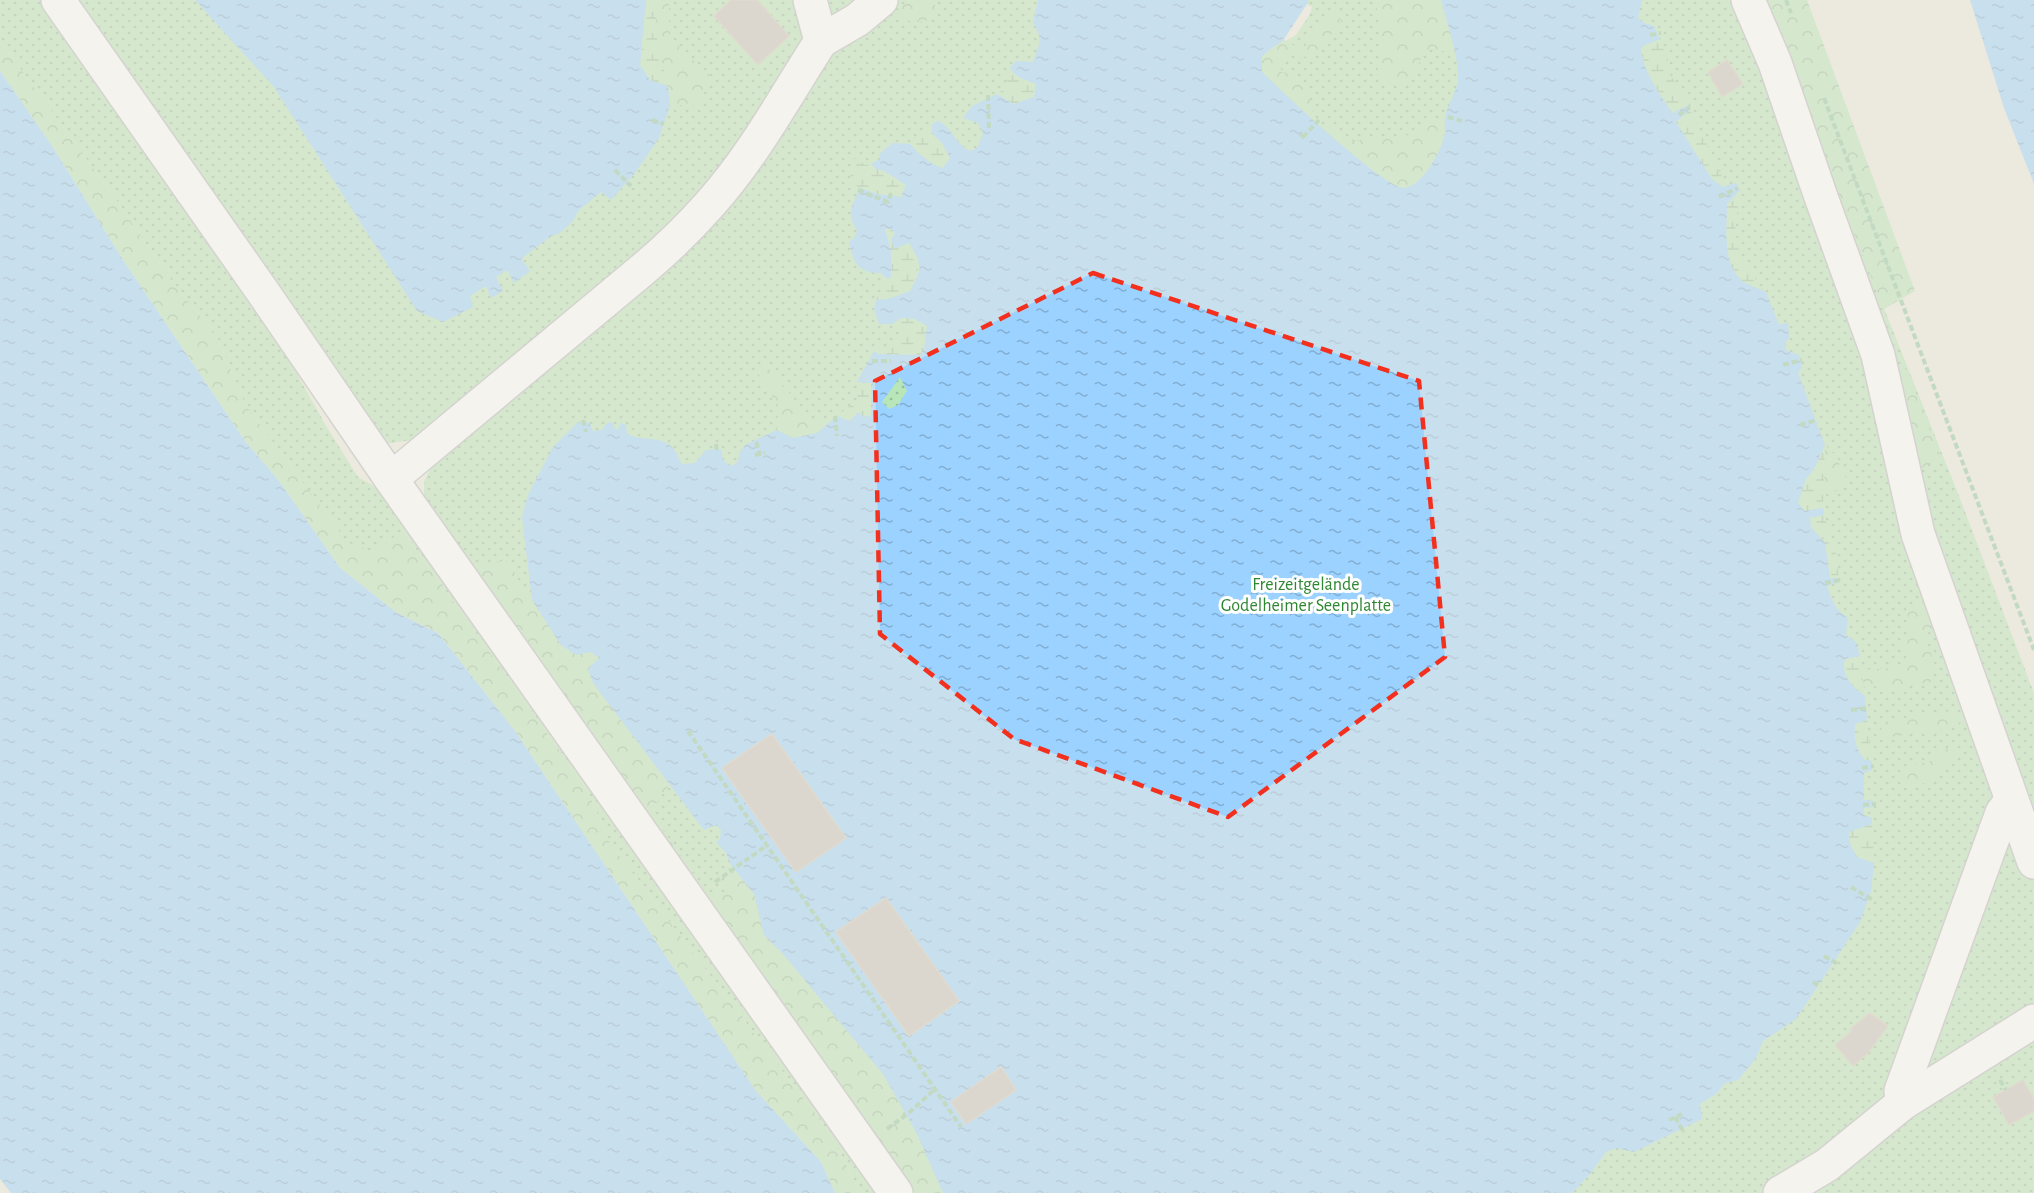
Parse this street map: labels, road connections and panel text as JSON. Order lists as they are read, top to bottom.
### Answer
{
  "parks": ["Freizeitgelände Godelheimer Seenplatte"]
}
